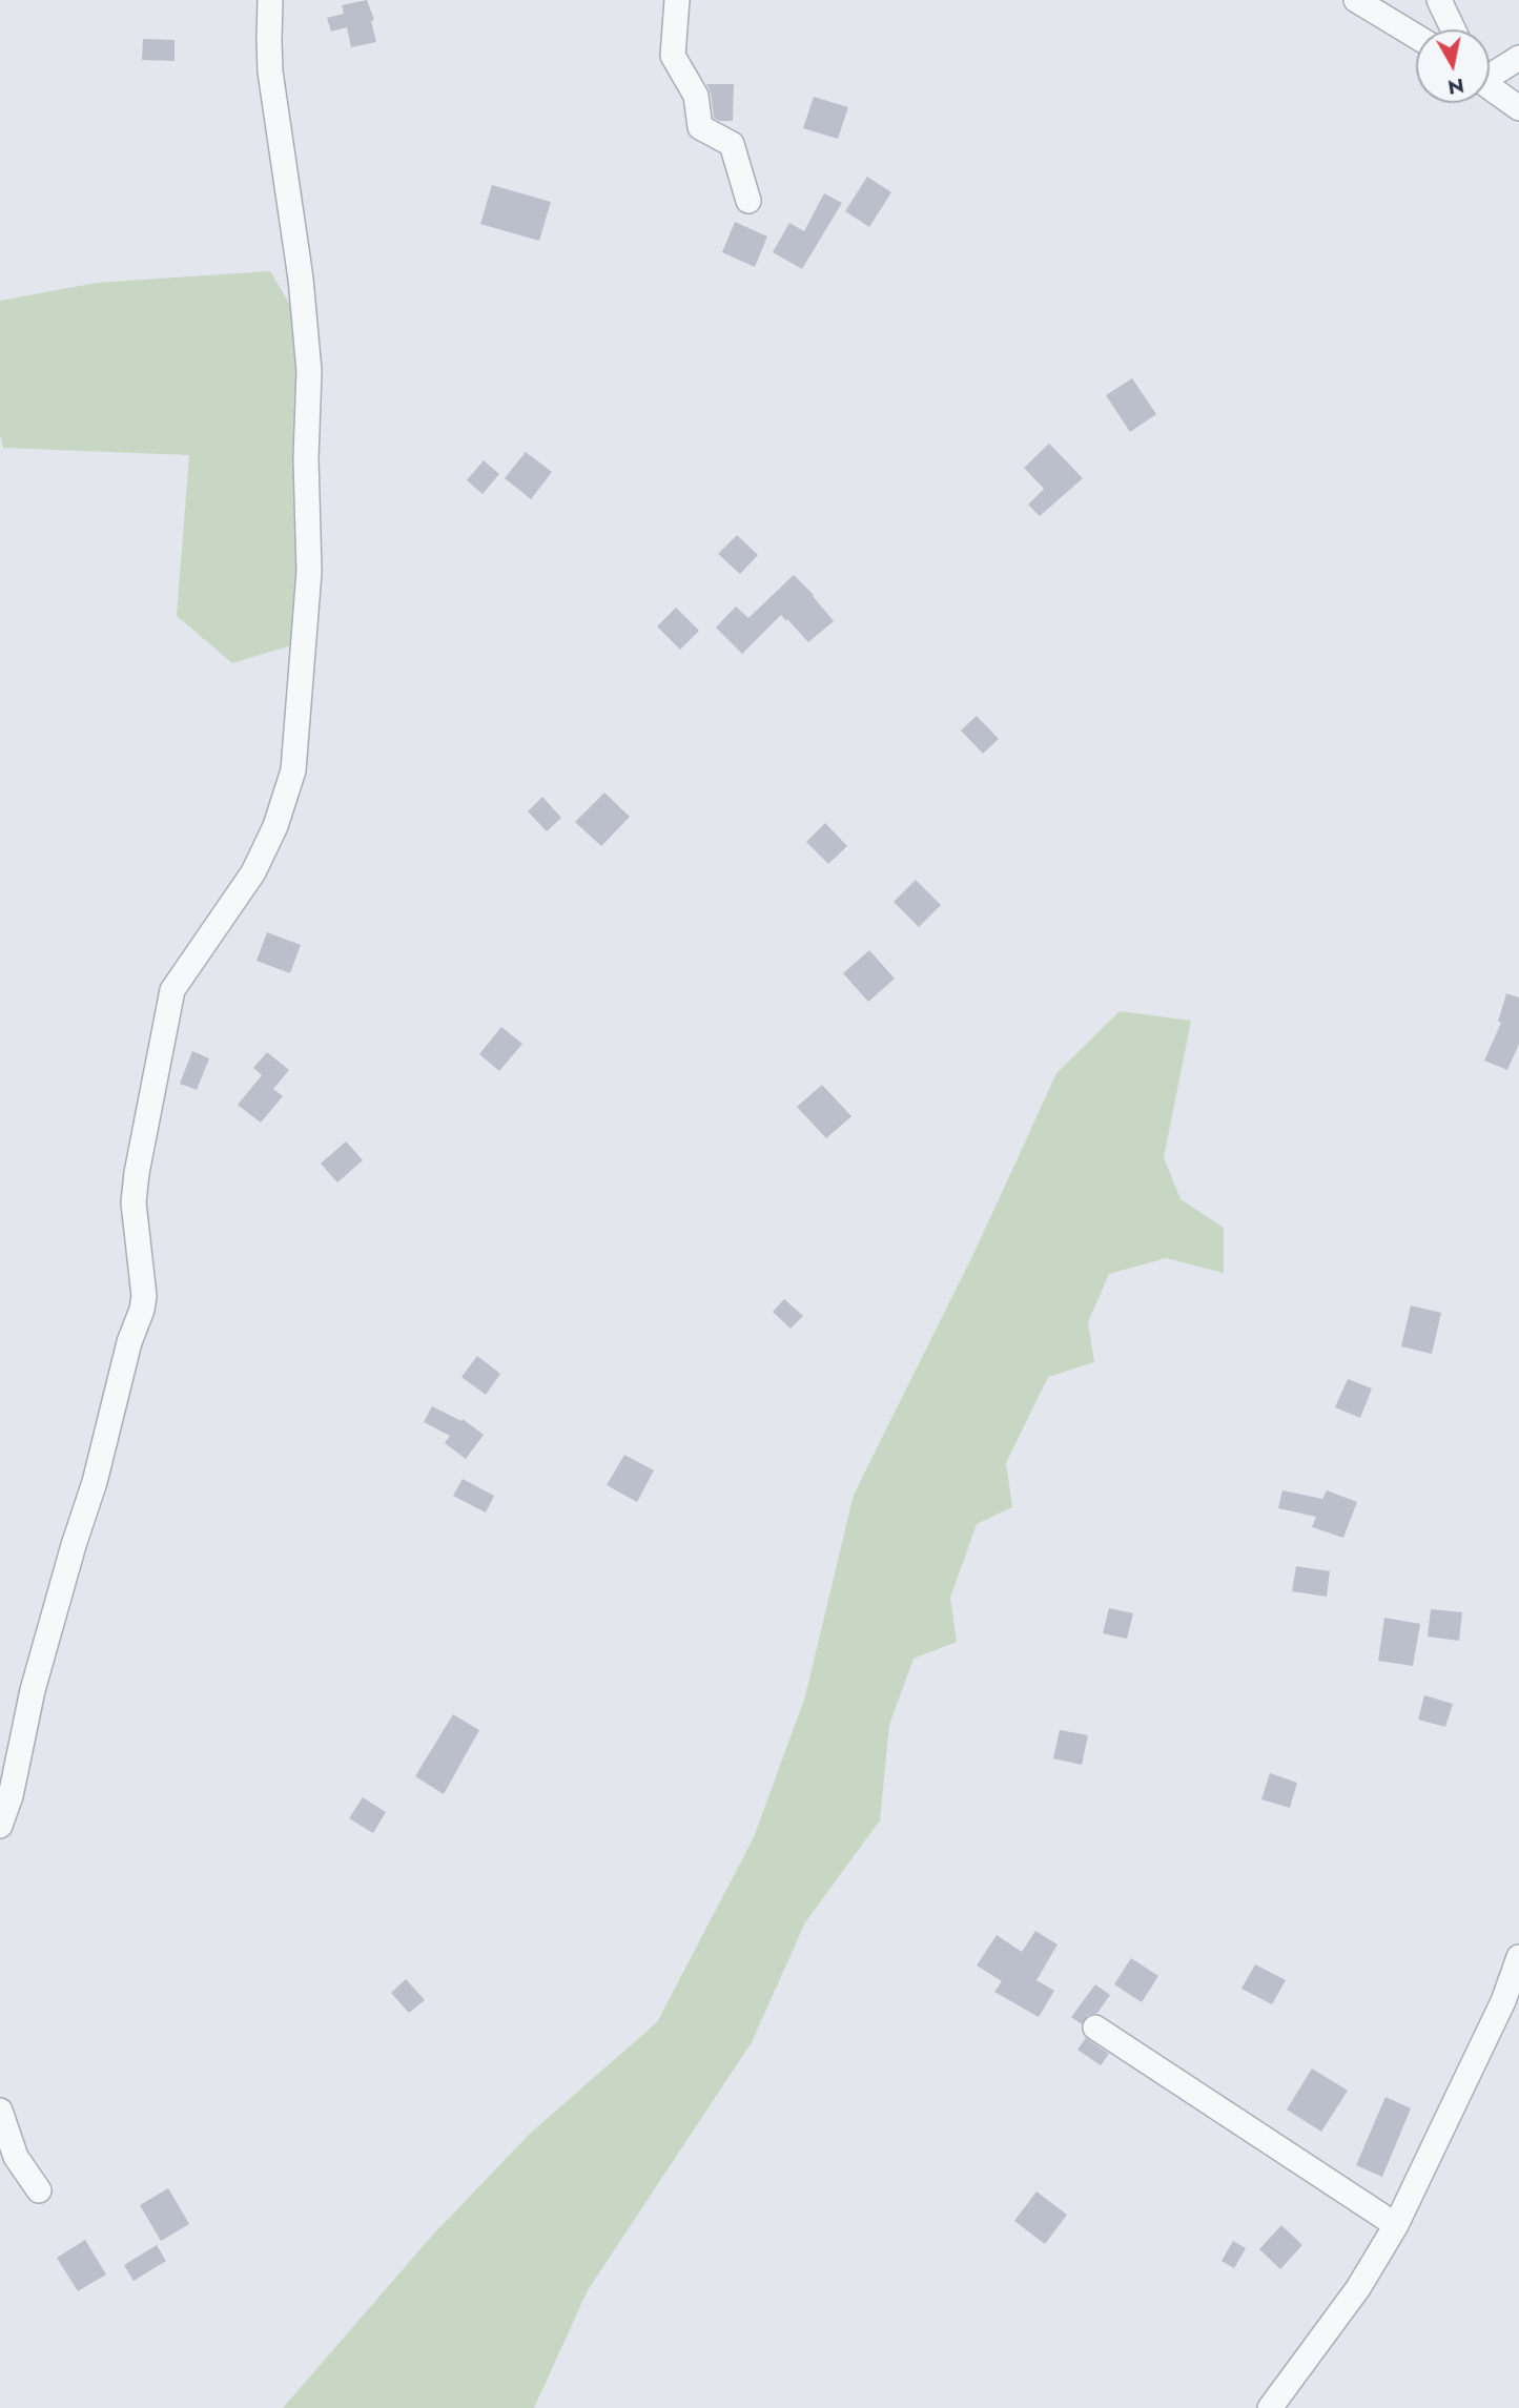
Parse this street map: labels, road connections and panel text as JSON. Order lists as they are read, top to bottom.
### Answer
{
  "north": "bottom"
}
